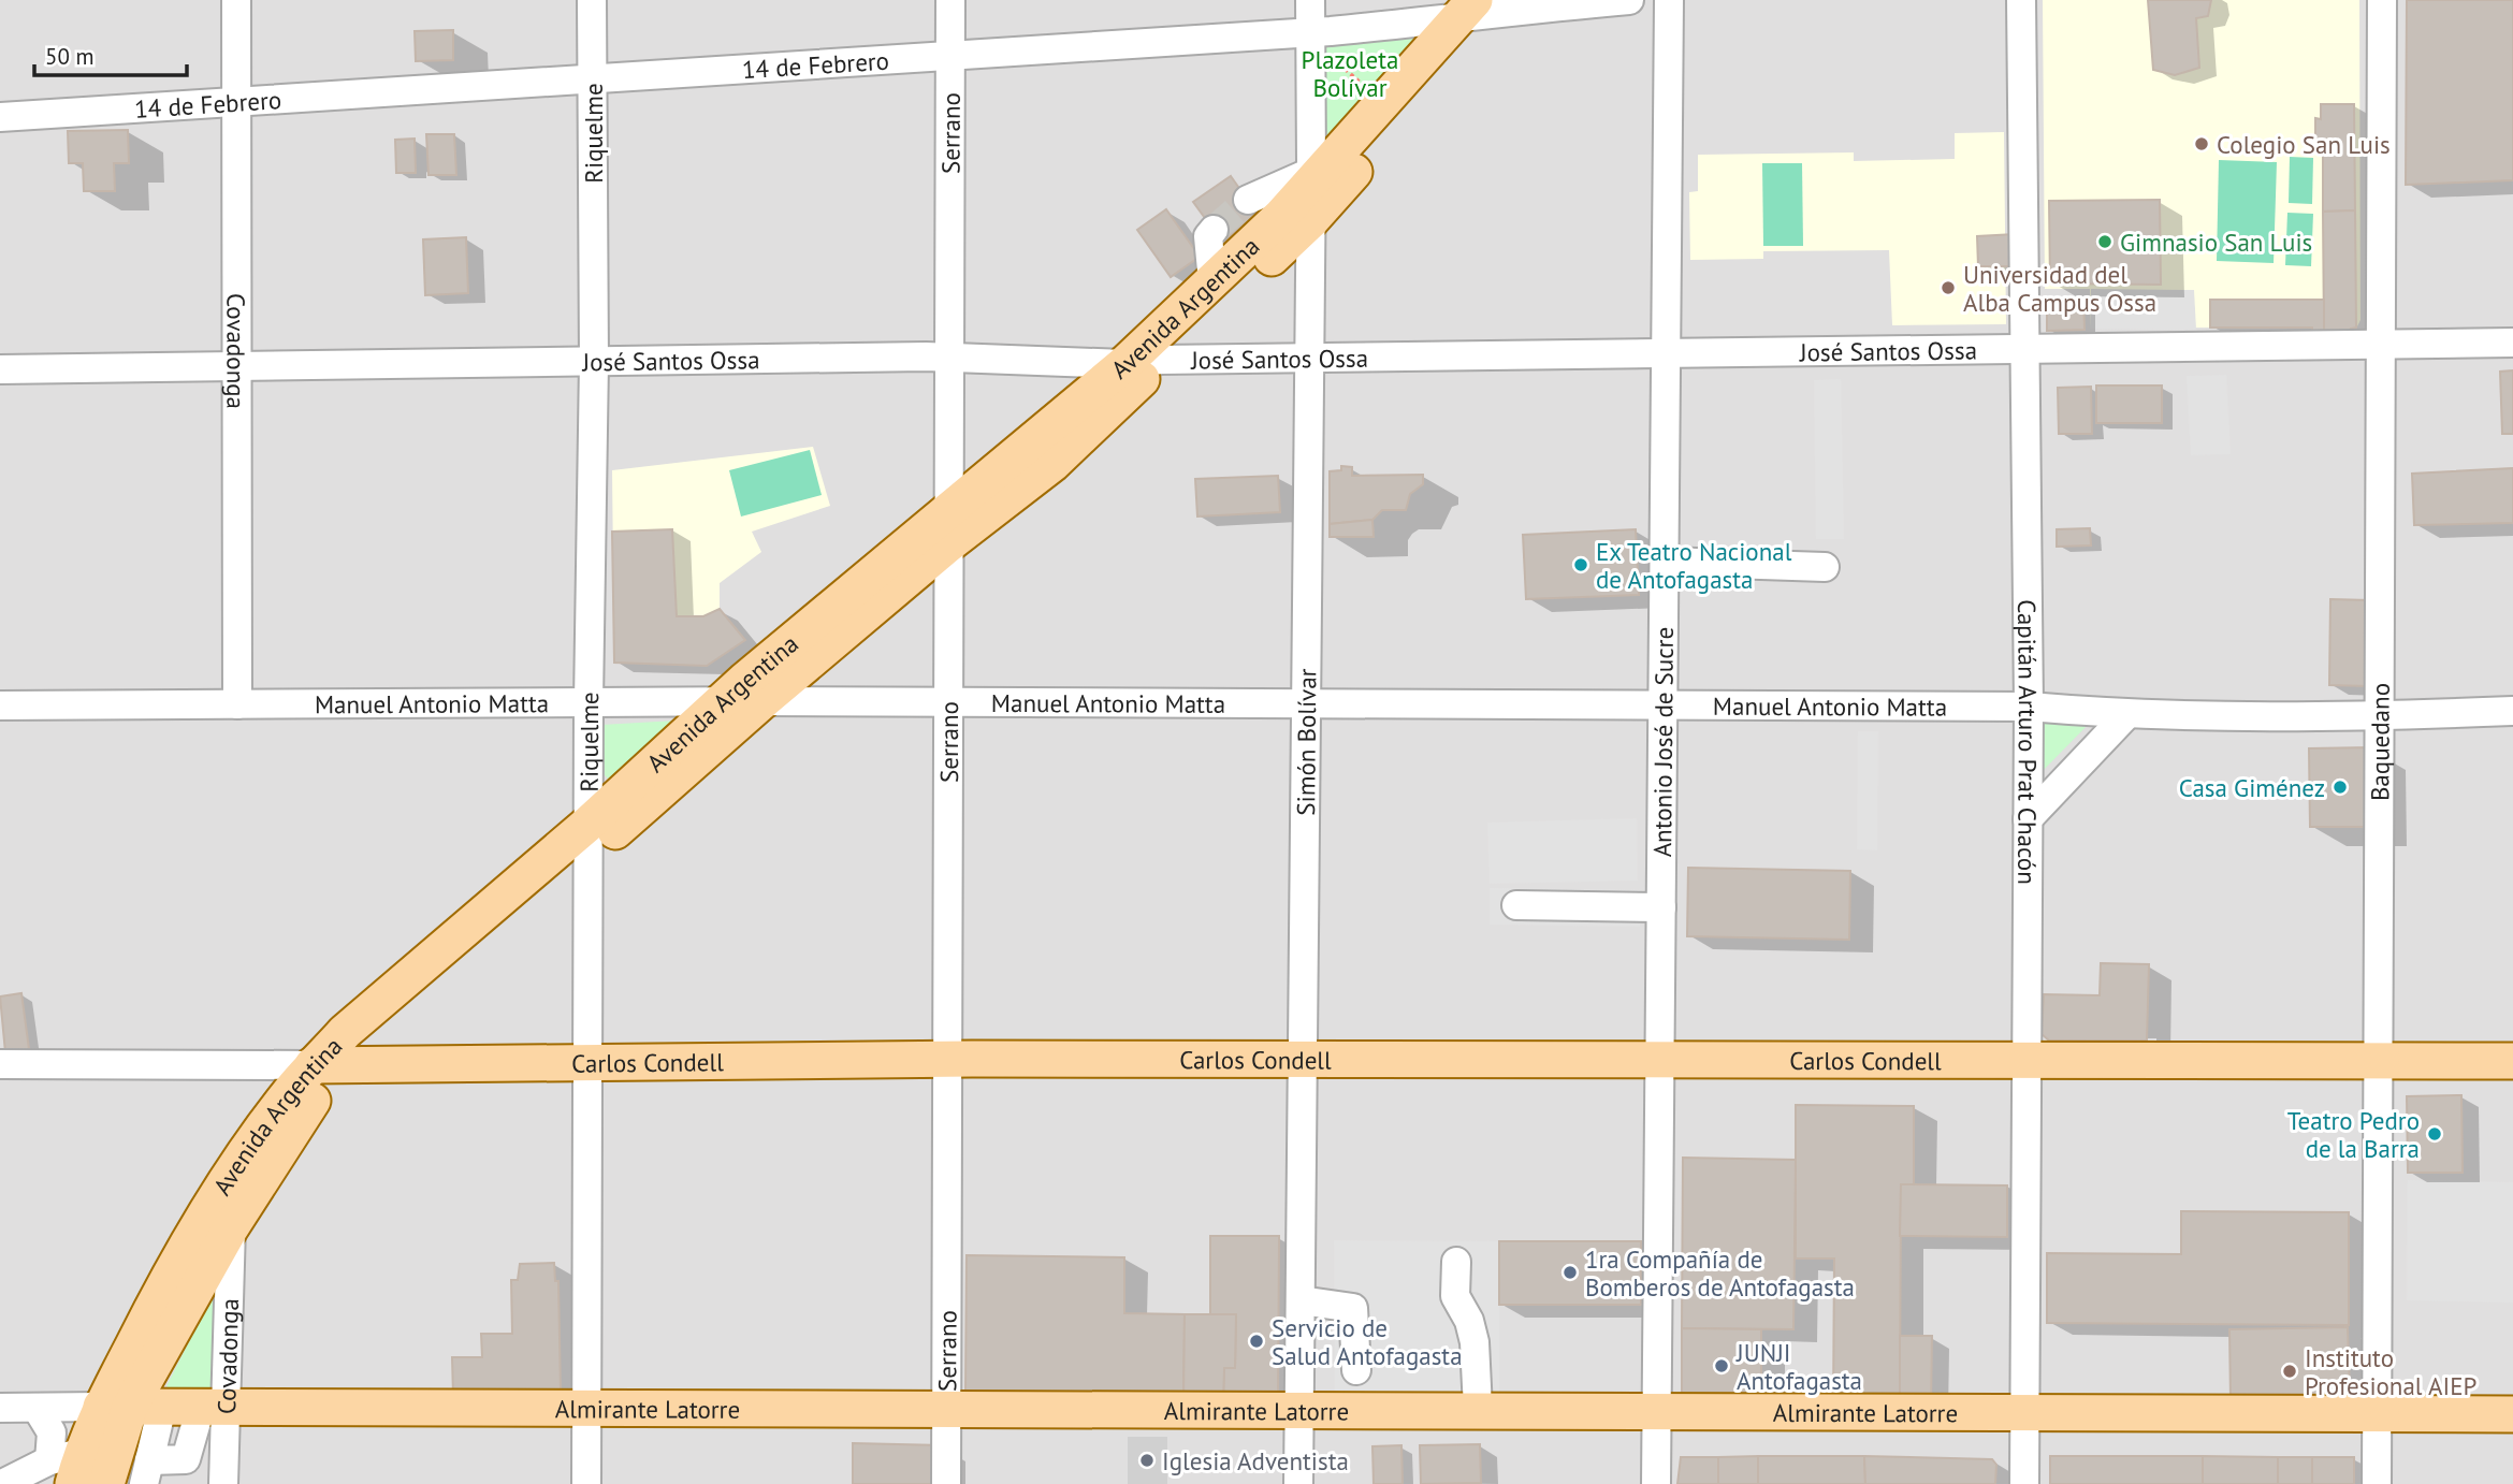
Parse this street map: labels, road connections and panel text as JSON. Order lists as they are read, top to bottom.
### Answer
{
  "streets": {
    "main road": ["Avenida Argentina", "Carlos Condell", "Almirante Latorre"],
    "street": [
      "14 de Febrero",
      "Riquelme",
      "Serrano",
      "José Santos Ossa",
      "Covadonga",
      "Manuel Antonio Matta",
      "Simón Bolívar",
      "Antonio José de Sucre",
      "Capitán Arturo Prat Chacón",
      "Baquedano"
    ]
  },
  "crossings": [
    ["14 de Febrero", "Riquelme"],
    ["14 de Febrero", "Serrano"],
    ["14 de Febrero", "Avenida Argentina"],
    ["14 de Febrero", "Covadonga"],
    ["14 de Febrero", "Simón Bolívar"],
    ["Riquelme", "Avenida Argentina"],
    ["Riquelme", "José Santos Ossa"],
    ["Riquelme", "Manuel Antonio Matta"],
    ["Riquelme", "Carlos Condell"],
    ["Riquelme", "Almirante Latorre"],
    ["Serrano", "Avenida Argentina"],
    ["Serrano", "José Santos Ossa"],
    ["Serrano", "Manuel Antonio Matta"],
    ["Serrano", "Carlos Condell"],
    ["Serrano", "Almirante Latorre"],
    ["Avenida Argentina", "José Santos Ossa"],
    ["Avenida Argentina", "Covadonga"],
    ["Avenida Argentina", "Manuel Antonio Matta"],
    ["Avenida Argentina", "Simón Bolívar"],
    ["Avenida Argentina", "Carlos Condell"],
    ["Avenida Argentina", "Almirante Latorre"],
    ["José Santos Ossa", "Covadonga"],
    ["José Santos Ossa", "Simón Bolívar"],
    ["José Santos Ossa", "Antonio José de Sucre"],
    ["José Santos Ossa", "Capitán Arturo Prat Chacón"],
    ["José Santos Ossa", "Baquedano"],
    ["Covadonga", "Manuel Antonio Matta"],
    ["Covadonga", "Almirante Latorre"],
    ["Manuel Antonio Matta", "Simón Bolívar"],
    ["Manuel Antonio Matta", "Antonio José de Sucre"],
    ["Manuel Antonio Matta", "Capitán Arturo Prat Chacón"],
    ["Manuel Antonio Matta", "Baquedano"],
    ["Simón Bolívar", "Carlos Condell"],
    ["Simón Bolívar", "Almirante Latorre"],
    ["Antonio José de Sucre", "Carlos Condell"],
    ["Antonio José de Sucre", "Almirante Latorre"],
    ["Capitán Arturo Prat Chacón", "Carlos Condell"],
    ["Capitán Arturo Prat Chacón", "Almirante Latorre"],
    ["Baquedano", "Carlos Condell"],
    ["Baquedano", "Almirante Latorre"]
  ],
  "parks": ["Plazoleta Bolívar"],
  "places": [
    "Colegio San Luis",
    "Gimnasio San Luis",
    "Universidad del Alba Campus Ossa",
    "Ex Teatro Nacional de Antofagasta",
    "Casa Giménez",
    "Teatro Pedro de la Barra",
    "1ra Compañía de Bomberos de Antofagasta",
    "Servicio de Salud Antofagasta",
    "JUNJI Antofagasta",
    "Instituto Profesional AIEP",
    "Iglesia Adventista"
  ],
  "scale_bar": "50 m"
}
